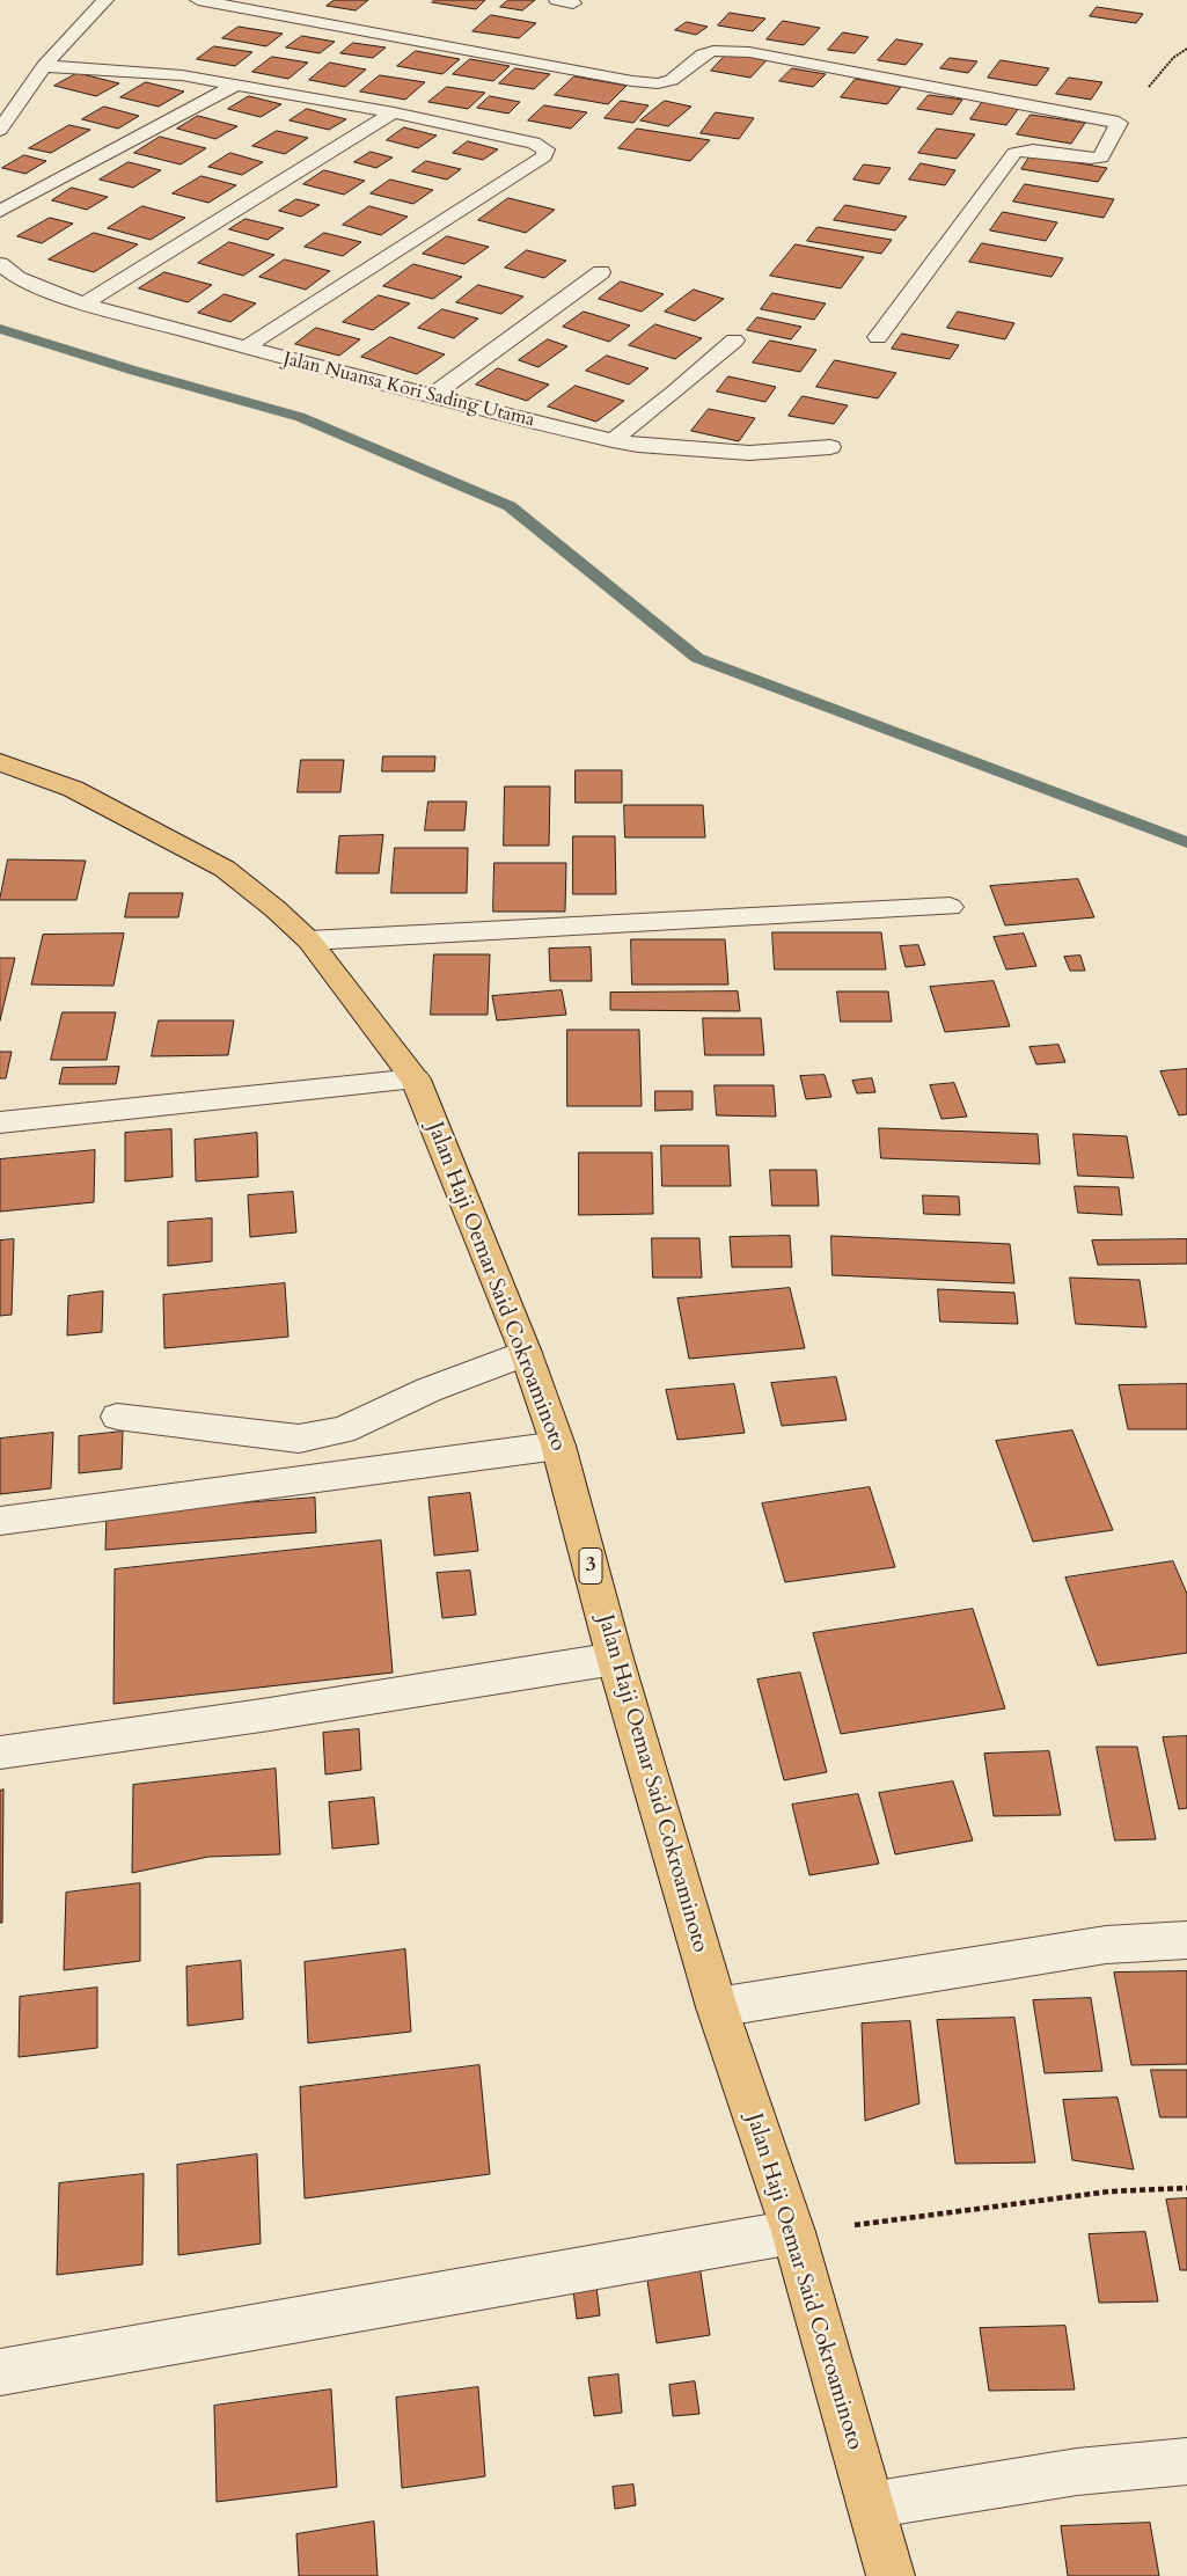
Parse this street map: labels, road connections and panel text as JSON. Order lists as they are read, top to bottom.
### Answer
{
  "streets": {
    "highway": ["Jalan Haji Oemar Said Cokroaminoto", "3"],
    "street": ["Jalan Nuansa Kori Sading Utama"]
  }
}
